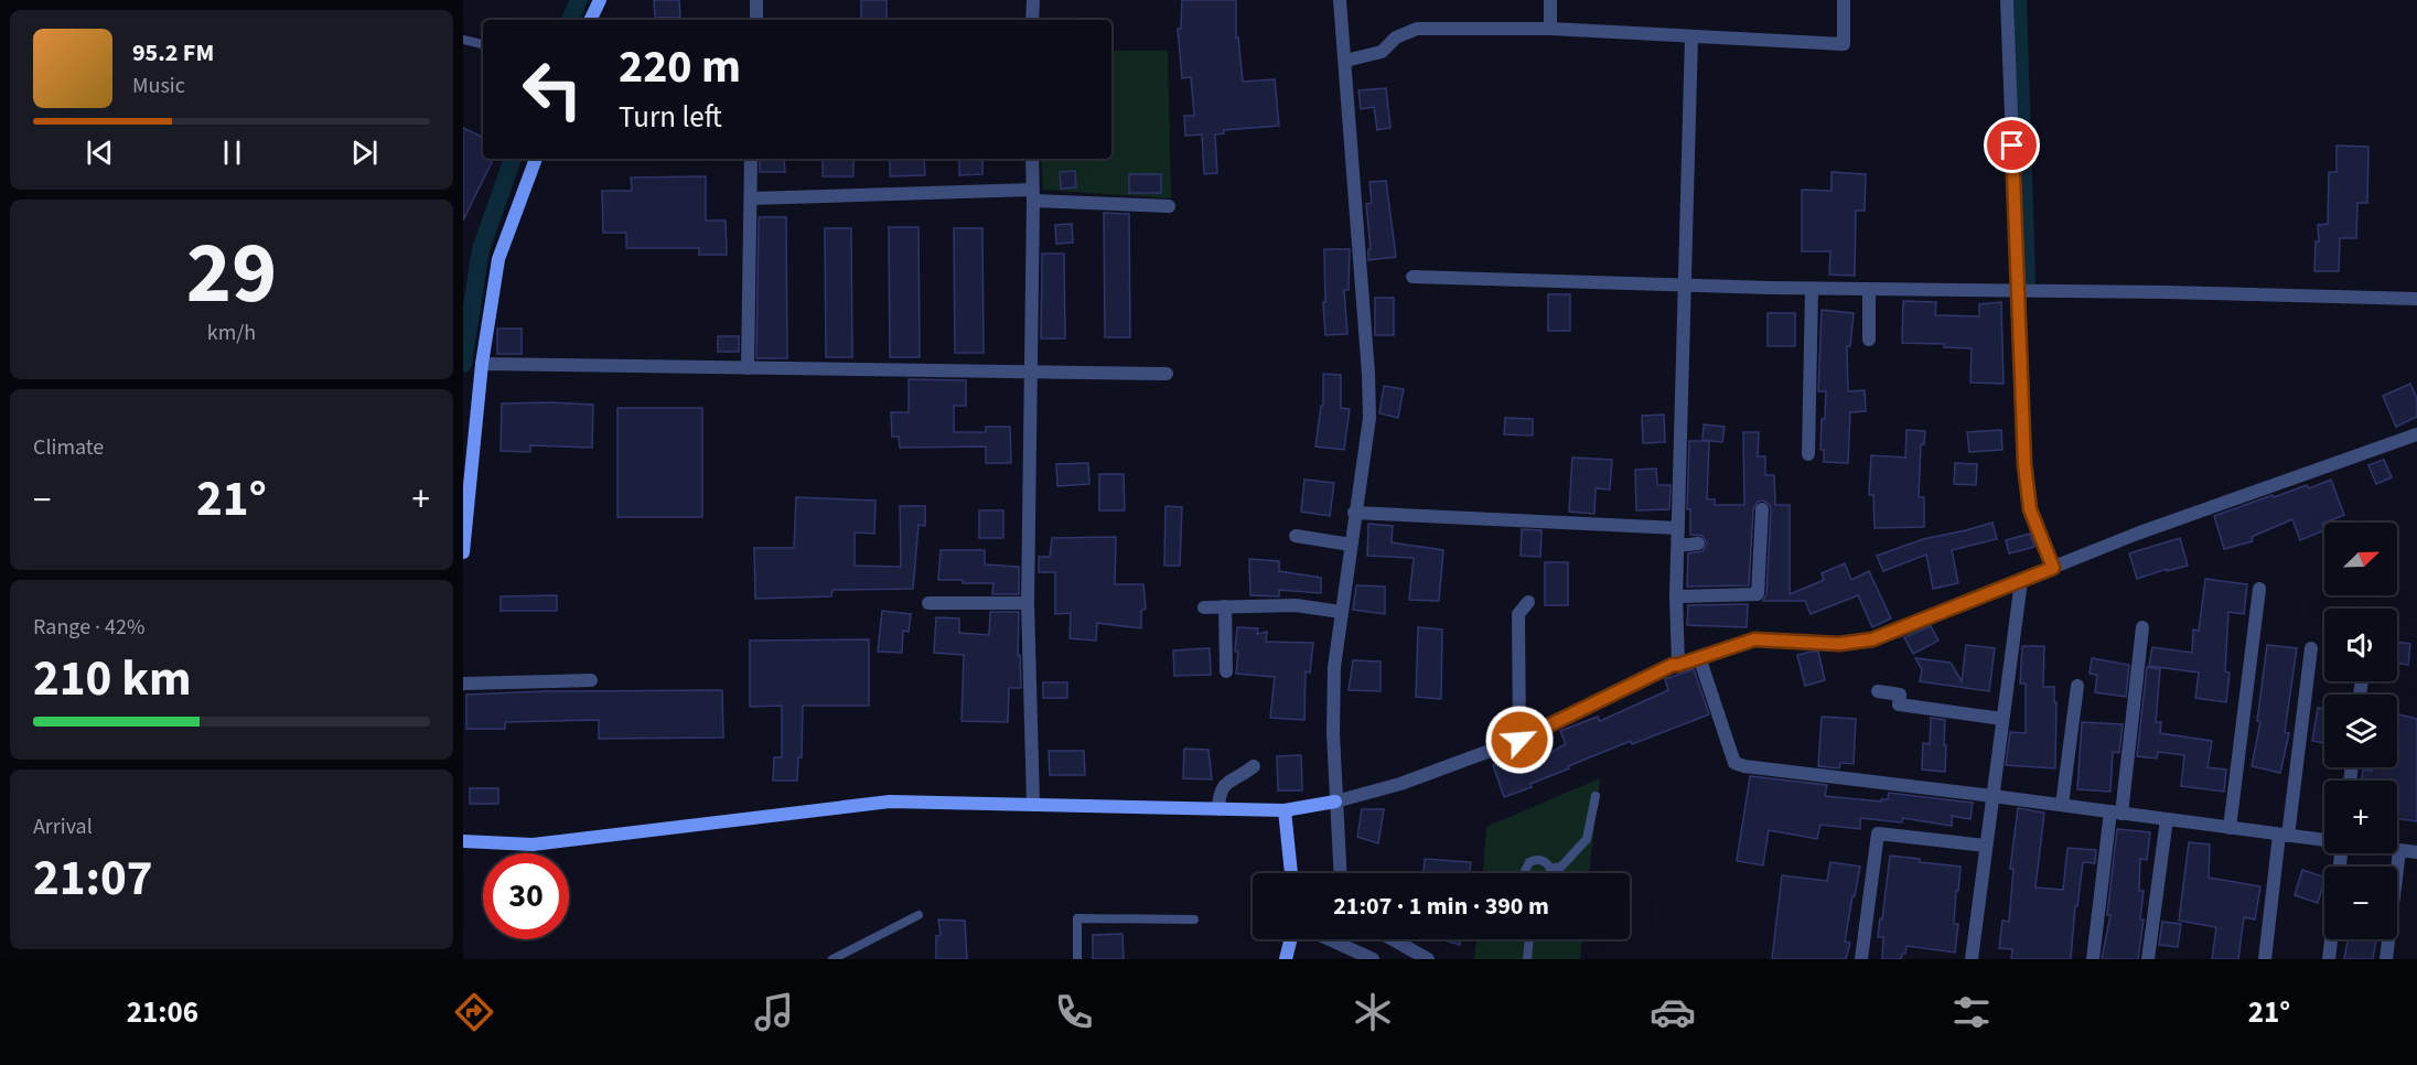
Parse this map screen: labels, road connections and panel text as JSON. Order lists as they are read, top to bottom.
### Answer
{
  "north": "top right",
  "page": {
    "turn": ["220 m", "Turn left"],
    "song": ["95.2 FM", "Music"],
    "tile": [
      ["29", "km/h"],
      "Climate",
      ["Range · 42%", "210 km"],
      ["Arrival", "21:07"]
    ],
    "heat": ["−", "21°", "+"],
    "map_buttons": ["+", "−"],
    "limit": "30",
    "trip": "21:07 · 1 min · 390 m",
    "tabs": ["21:06", "21°"]
  }
}
